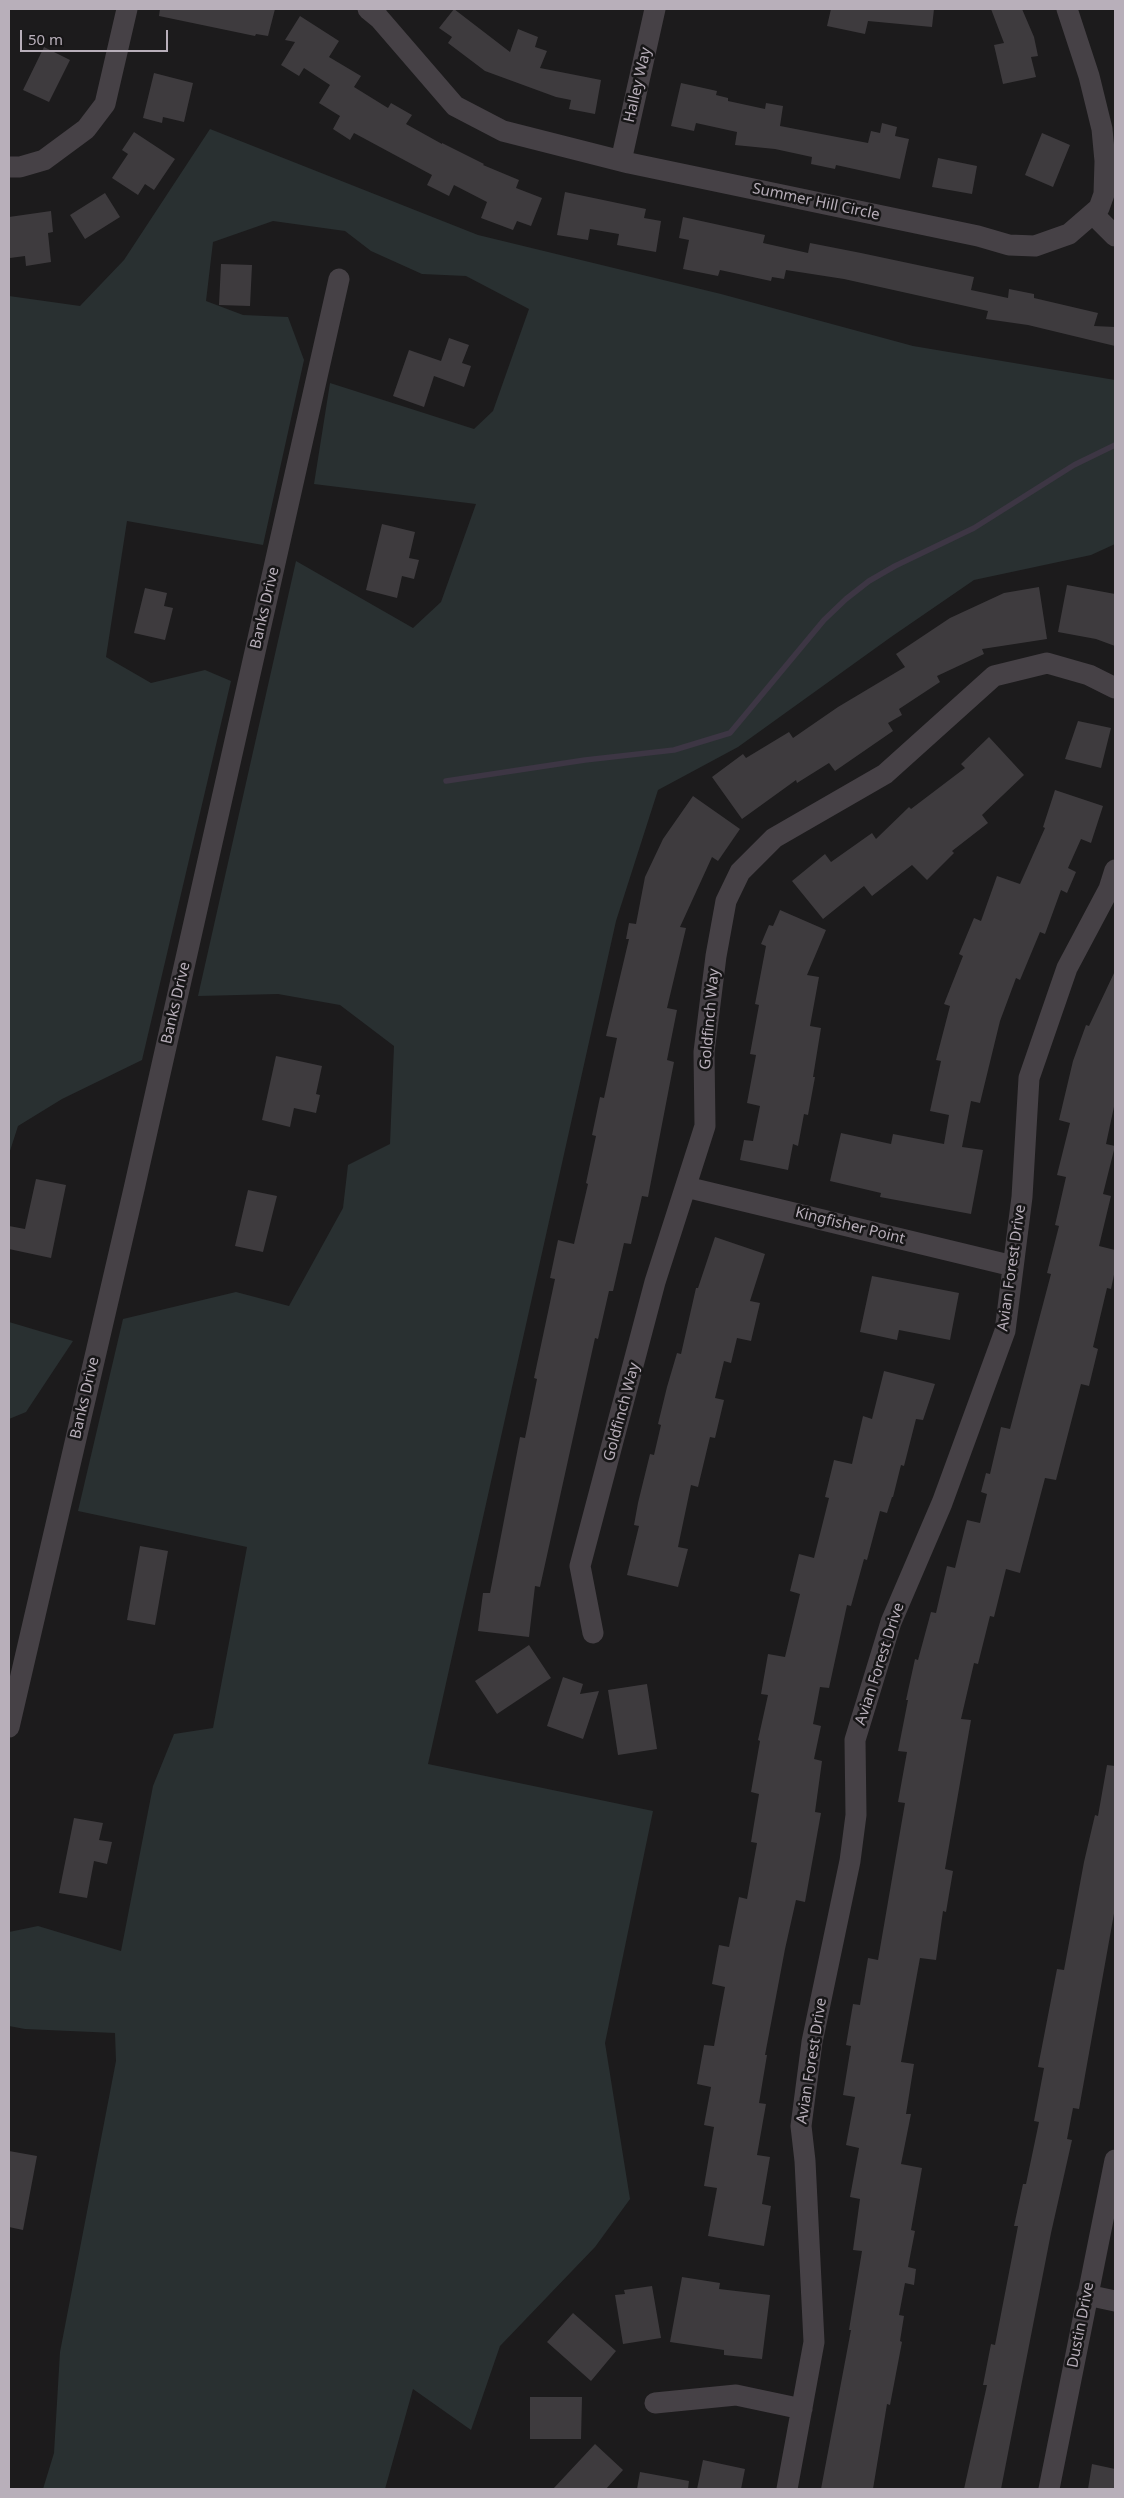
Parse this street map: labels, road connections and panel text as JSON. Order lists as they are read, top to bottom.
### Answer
{
  "streets": {
    "street": [
      "Halley Way",
      "Summer Hill Circle",
      "Banks Drive",
      "Goldfinch Way",
      "Kingfisher Point",
      "Avian Forest Drive",
      "Dustin Drive"
    ]
  },
  "crossings": [
    ["Halley Way", "Summer Hill Circle"],
    ["Goldfinch Way", "Kingfisher Point"],
    ["Kingfisher Point", "Avian Forest Drive"]
  ],
  "scale_bar": "50 m"
}
